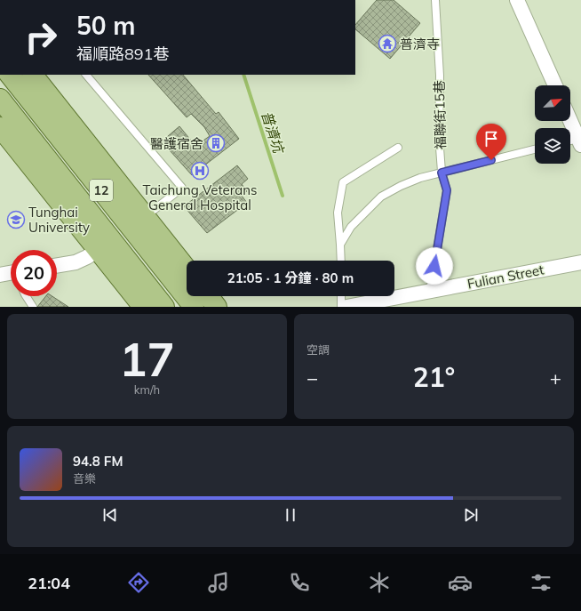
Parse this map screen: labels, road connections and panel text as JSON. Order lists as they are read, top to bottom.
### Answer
{
  "streets": {
    "main road": ["12"],
    "street": ["Fulian Street"],
    "lane": ["福聯街15巷"]
  },
  "crossings": [
    ["福聯街15巷", "Fulian Street"]
  ],
  "water": ["普濟坑"],
  "places": {
    "temple": ["普濟寺"],
    "building": ["醫護宿舍"],
    "hospital": ["Taichung Veterans General Hospital"],
    "school or university": ["Tunghai University"]
  },
  "north": "top right",
  "page": {
    "turn": ["50 m", "福順路891巷"],
    "limit": "20",
    "trip": "21:05 · 1 分鐘 · 80 m",
    "tile": [
      ["17", "km/h"],
      "空調"
    ],
    "heat": ["−", "21°", "+"],
    "song": ["94.8 FM", "音樂"],
    "tabs": "21:04"
  }
}
